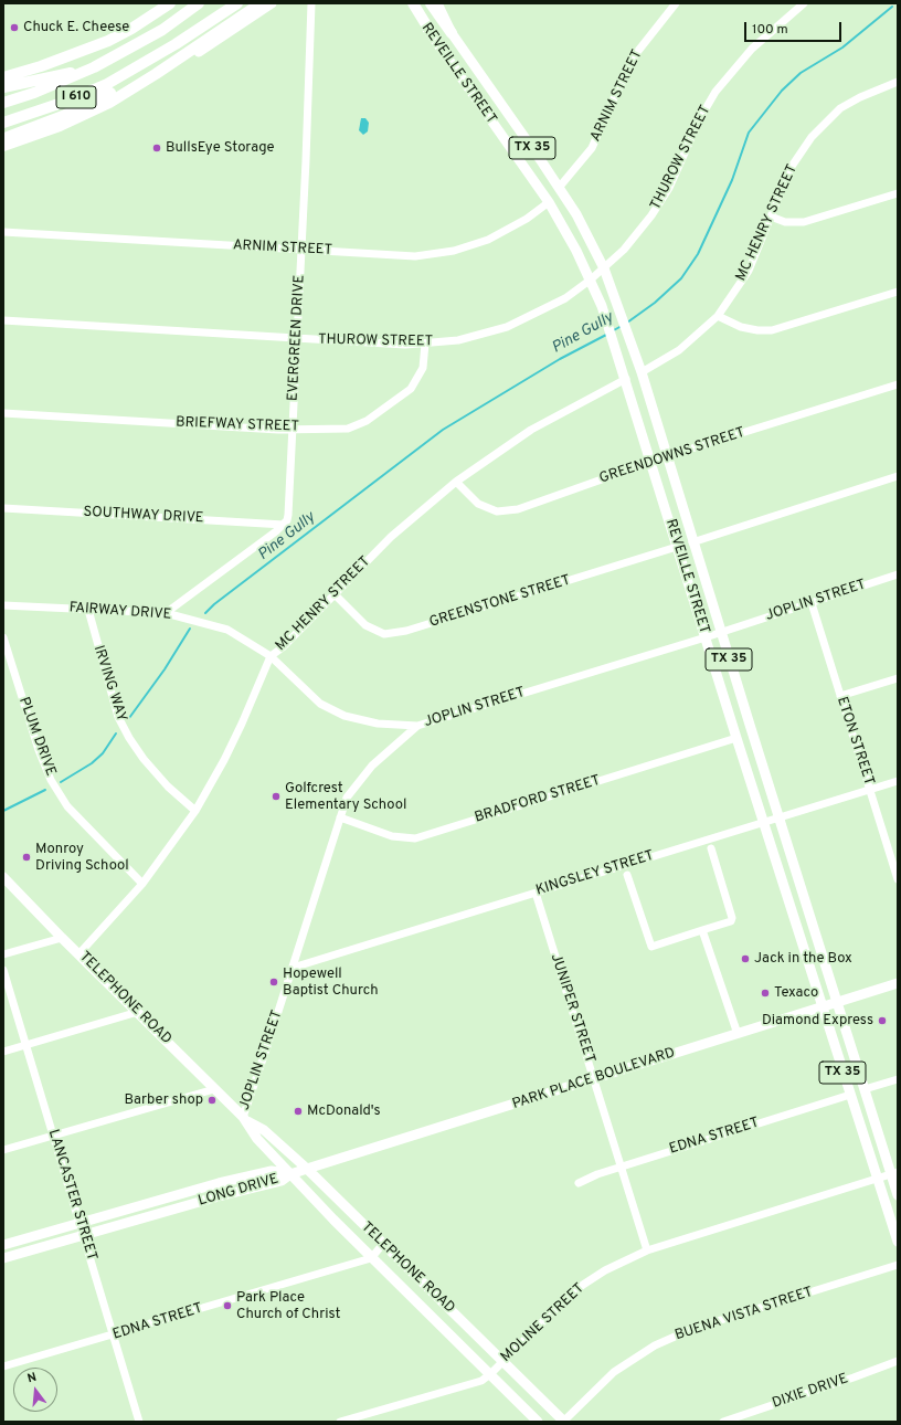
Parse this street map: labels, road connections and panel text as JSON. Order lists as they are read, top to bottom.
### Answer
{
  "streets": {
    "highway": ["I 610", "TX 35"],
    "main road": [
      "REVEILLE STREET",
      "TELEPHONE ROAD",
      "PARK PLACE BOULEVARD",
      "LONG DRIVE"
    ],
    "street": [
      "ARNIM STREET",
      "THUROW STREET",
      "MC HENRY STREET",
      "EVERGREEN DRIVE",
      "BRIEFWAY STREET",
      "GREENDOWNS STREET",
      "SOUTHWAY DRIVE",
      "JOPLIN STREET",
      "GREENSTONE STREET",
      "FAIRWAY DRIVE",
      "IRVING WAY",
      "PLUM DRIVE",
      "ETON STREET",
      "BRADFORD STREET",
      "KINGSLEY STREET",
      "JUNIPER STREET",
      "EDNA STREET",
      "LANCASTER STREET",
      "BUENA VISTA STREET",
      "MOLINE STREET",
      "DIXIE DRIVE"
    ]
  },
  "crossings": [
    ["REVEILLE STREET", "ARNIM STREET"],
    ["REVEILLE STREET", "TX 35"],
    ["REVEILLE STREET", "THUROW STREET"],
    ["REVEILLE STREET", "MC HENRY STREET"],
    ["REVEILLE STREET", "GREENDOWNS STREET"],
    ["REVEILLE STREET", "JOPLIN STREET"],
    ["REVEILLE STREET", "GREENSTONE STREET"],
    ["REVEILLE STREET", "BRADFORD STREET"],
    ["REVEILLE STREET", "KINGSLEY STREET"],
    ["REVEILLE STREET", "PARK PLACE BOULEVARD"],
    ["REVEILLE STREET", "EDNA STREET"],
    ["REVEILLE STREET", "MOLINE STREET"],
    ["ARNIM STREET", "EVERGREEN DRIVE"],
    ["THUROW STREET", "EVERGREEN DRIVE"],
    ["THUROW STREET", "BRIEFWAY STREET"],
    ["MC HENRY STREET", "GREENDOWNS STREET"],
    ["MC HENRY STREET", "GREENSTONE STREET"],
    ["MC HENRY STREET", "FAIRWAY DRIVE"],
    ["MC HENRY STREET", "IRVING WAY"],
    ["MC HENRY STREET", "PLUM DRIVE"],
    ["MC HENRY STREET", "TELEPHONE ROAD"],
    ["EVERGREEN DRIVE", "BRIEFWAY STREET"],
    ["EVERGREEN DRIVE", "SOUTHWAY DRIVE"],
    ["JOPLIN STREET", "FAIRWAY DRIVE"],
    ["JOPLIN STREET", "ETON STREET"],
    ["JOPLIN STREET", "BRADFORD STREET"],
    ["JOPLIN STREET", "KINGSLEY STREET"],
    ["JOPLIN STREET", "TELEPHONE ROAD"],
    ["FAIRWAY DRIVE", "IRVING WAY"],
    ["ETON STREET", "KINGSLEY STREET"],
    ["KINGSLEY STREET", "JUNIPER STREET"],
    ["TELEPHONE ROAD", "PARK PLACE BOULEVARD"],
    ["TELEPHONE ROAD", "EDNA STREET"],
    ["TELEPHONE ROAD", "LONG DRIVE"],
    ["TELEPHONE ROAD", "BUENA VISTA STREET"],
    ["TELEPHONE ROAD", "MOLINE STREET"],
    ["JUNIPER STREET", "PARK PLACE BOULEVARD"],
    ["JUNIPER STREET", "EDNA STREET"],
    ["JUNIPER STREET", "MOLINE STREET"],
    ["PARK PLACE BOULEVARD", "LONG DRIVE"],
    ["EDNA STREET", "LANCASTER STREET"],
    ["LONG DRIVE", "LANCASTER STREET"]
  ],
  "water": ["Pine Gully"],
  "places": [
    "Chuck E. Cheese",
    "BullsEye Storage",
    "Golfcrest Elementary School",
    "Monroy Driving School",
    "Jack in the Box",
    "Hopewell Baptist Church",
    "Texaco",
    "Diamond Express",
    "Barber shop",
    "McDonald's",
    "Park Place Church of Christ"
  ],
  "scale_bar": "100 m",
  "north": "top"
}
